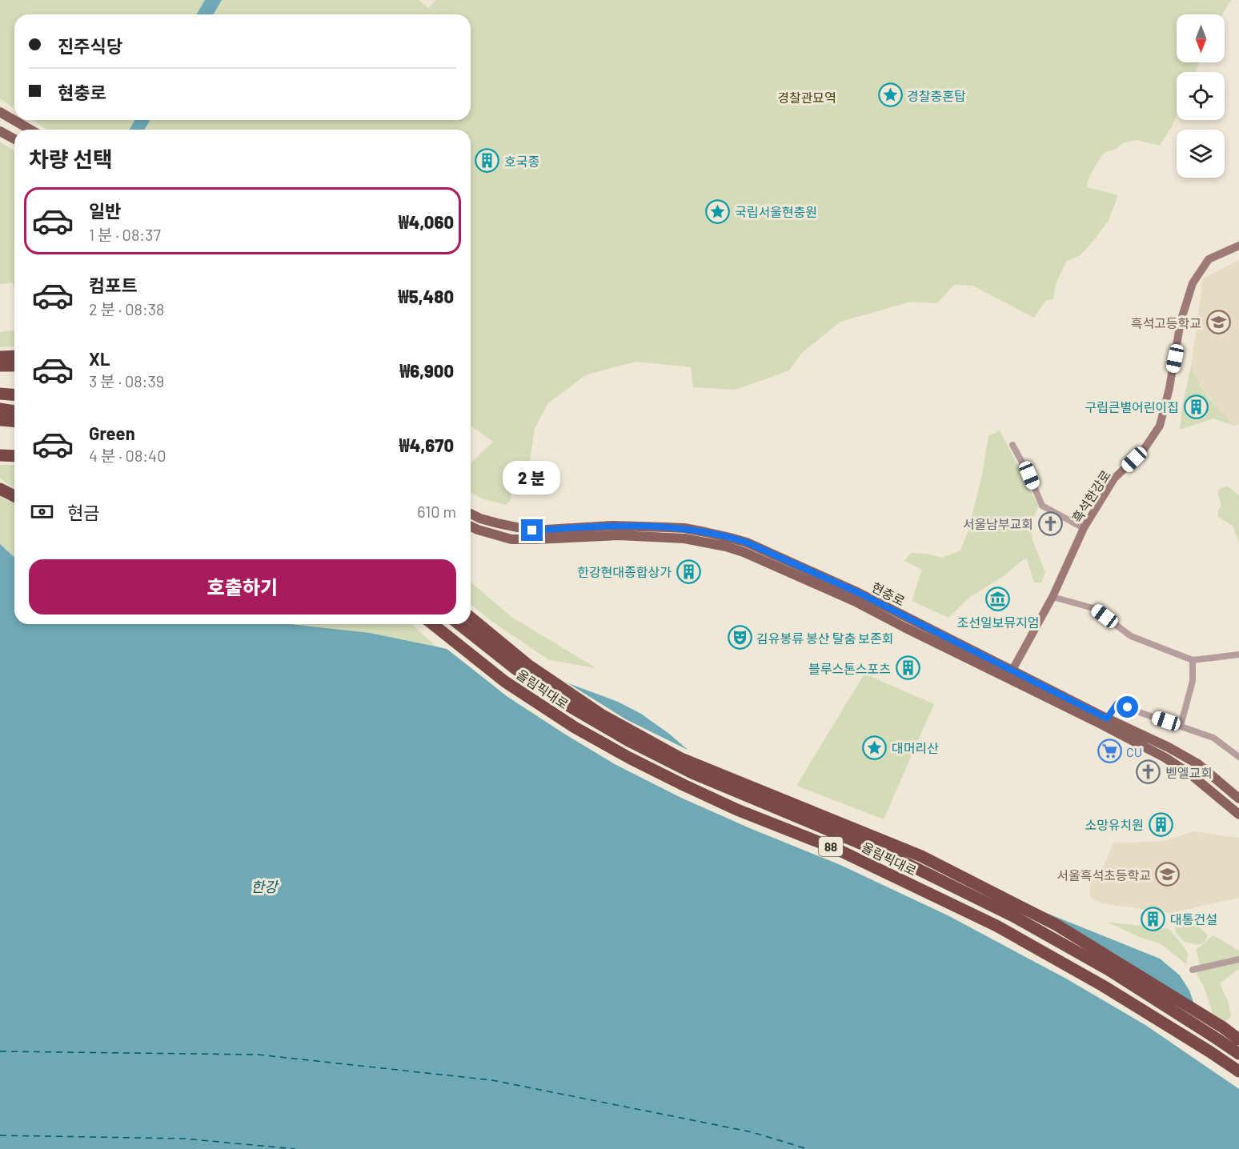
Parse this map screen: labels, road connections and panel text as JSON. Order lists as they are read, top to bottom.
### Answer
{
  "streets": {
    "highway": ["올림픽대로", "88"],
    "main road": ["현충로"],
    "street": ["흑석한강로"]
  },
  "crossings": [
    ["흑석한강로", "현충로"]
  ],
  "water": ["한강"],
  "parks": ["경찰관묘역"],
  "places": {
    "place": ["경찰충혼탑", "국립서울현충원", "대머리산"],
    "building": [
      "호국종",
      "구립큰별어린이집",
      "한강현대종합상가",
      "블루스톤스포츠",
      "소망유치원",
      "대통건설"
    ],
    "school or university": ["흑석고등학교", "서울흑석초등학교"],
    "church": ["서울남부교회", "벧엘교회"],
    "museum": ["조선일보뮤지엄"],
    "theatre": ["김유봉류 봉산 탈춤 보존회"],
    "supermarket": ["CU"]
  },
  "north": "bottom",
  "page": {
    "banner": ["진주식당", "현충로"],
    "heading": "차량 선택",
    "list": [
      {
        "name": "일반",
        "note": "1 분 · 08:37",
        "value": "₩4,060"
      },
      {
        "name": "컴포트",
        "note": "2 분 · 08:38",
        "value": "₩5,480"
      },
      {
        "name": "XL",
        "note": "3 분 · 08:39",
        "value": "₩6,900"
      },
      {
        "name": "Green",
        "note": "4 분 · 08:40",
        "value": "₩4,670"
      }
    ],
    "bubble": "2 분",
    "pay": ["현금", "610 m"],
    "buttons": "호출하기"
  }
}
